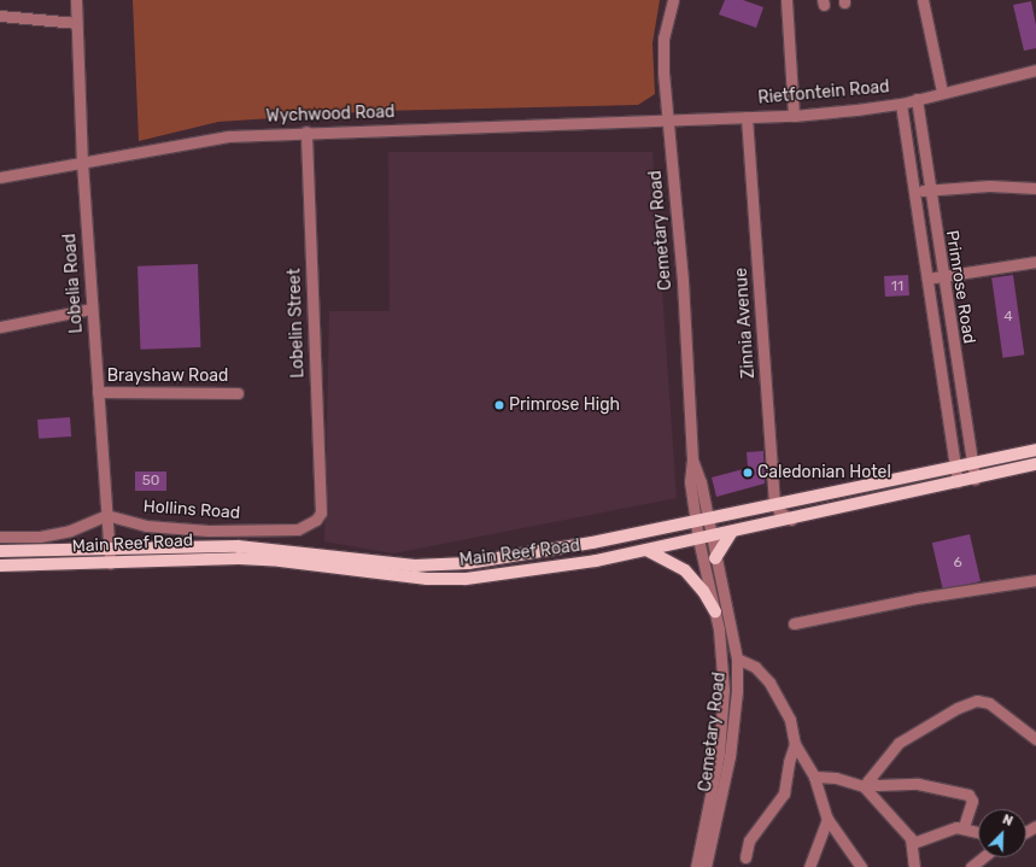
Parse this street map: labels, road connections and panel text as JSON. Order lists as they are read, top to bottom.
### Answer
{
  "streets": {
    "main road": ["Main Reef Road"],
    "street": [
      "Rietfontein Road",
      "Wychwood Road",
      "Cemetary Road",
      "Lobelia Road",
      "Primrose Road",
      "Lobelin Street",
      "Zinnia Avenue",
      "Brayshaw Road",
      "Hollins Road"
    ]
  },
  "crossings": [
    ["Rietfontein Road", "Wychwood Road"],
    ["Rietfontein Road", "Cemetary Road"],
    ["Rietfontein Road", "Primrose Road"],
    ["Rietfontein Road", "Zinnia Avenue"],
    ["Wychwood Road", "Cemetary Road"],
    ["Wychwood Road", "Lobelia Road"],
    ["Wychwood Road", "Lobelin Street"],
    ["Cemetary Road", "Main Reef Road"],
    ["Lobelia Road", "Brayshaw Road"],
    ["Lobelia Road", "Hollins Road"],
    ["Lobelia Road", "Main Reef Road"],
    ["Primrose Road", "Main Reef Road"],
    ["Lobelin Street", "Hollins Road"],
    ["Zinnia Avenue", "Main Reef Road"]
  ],
  "places": ["Primrose High", "Caledonian Hotel"],
  "house_numbers": [
    "11",
    "4",
    "50",
    "6"
  ],
  "north": "top right"
}
